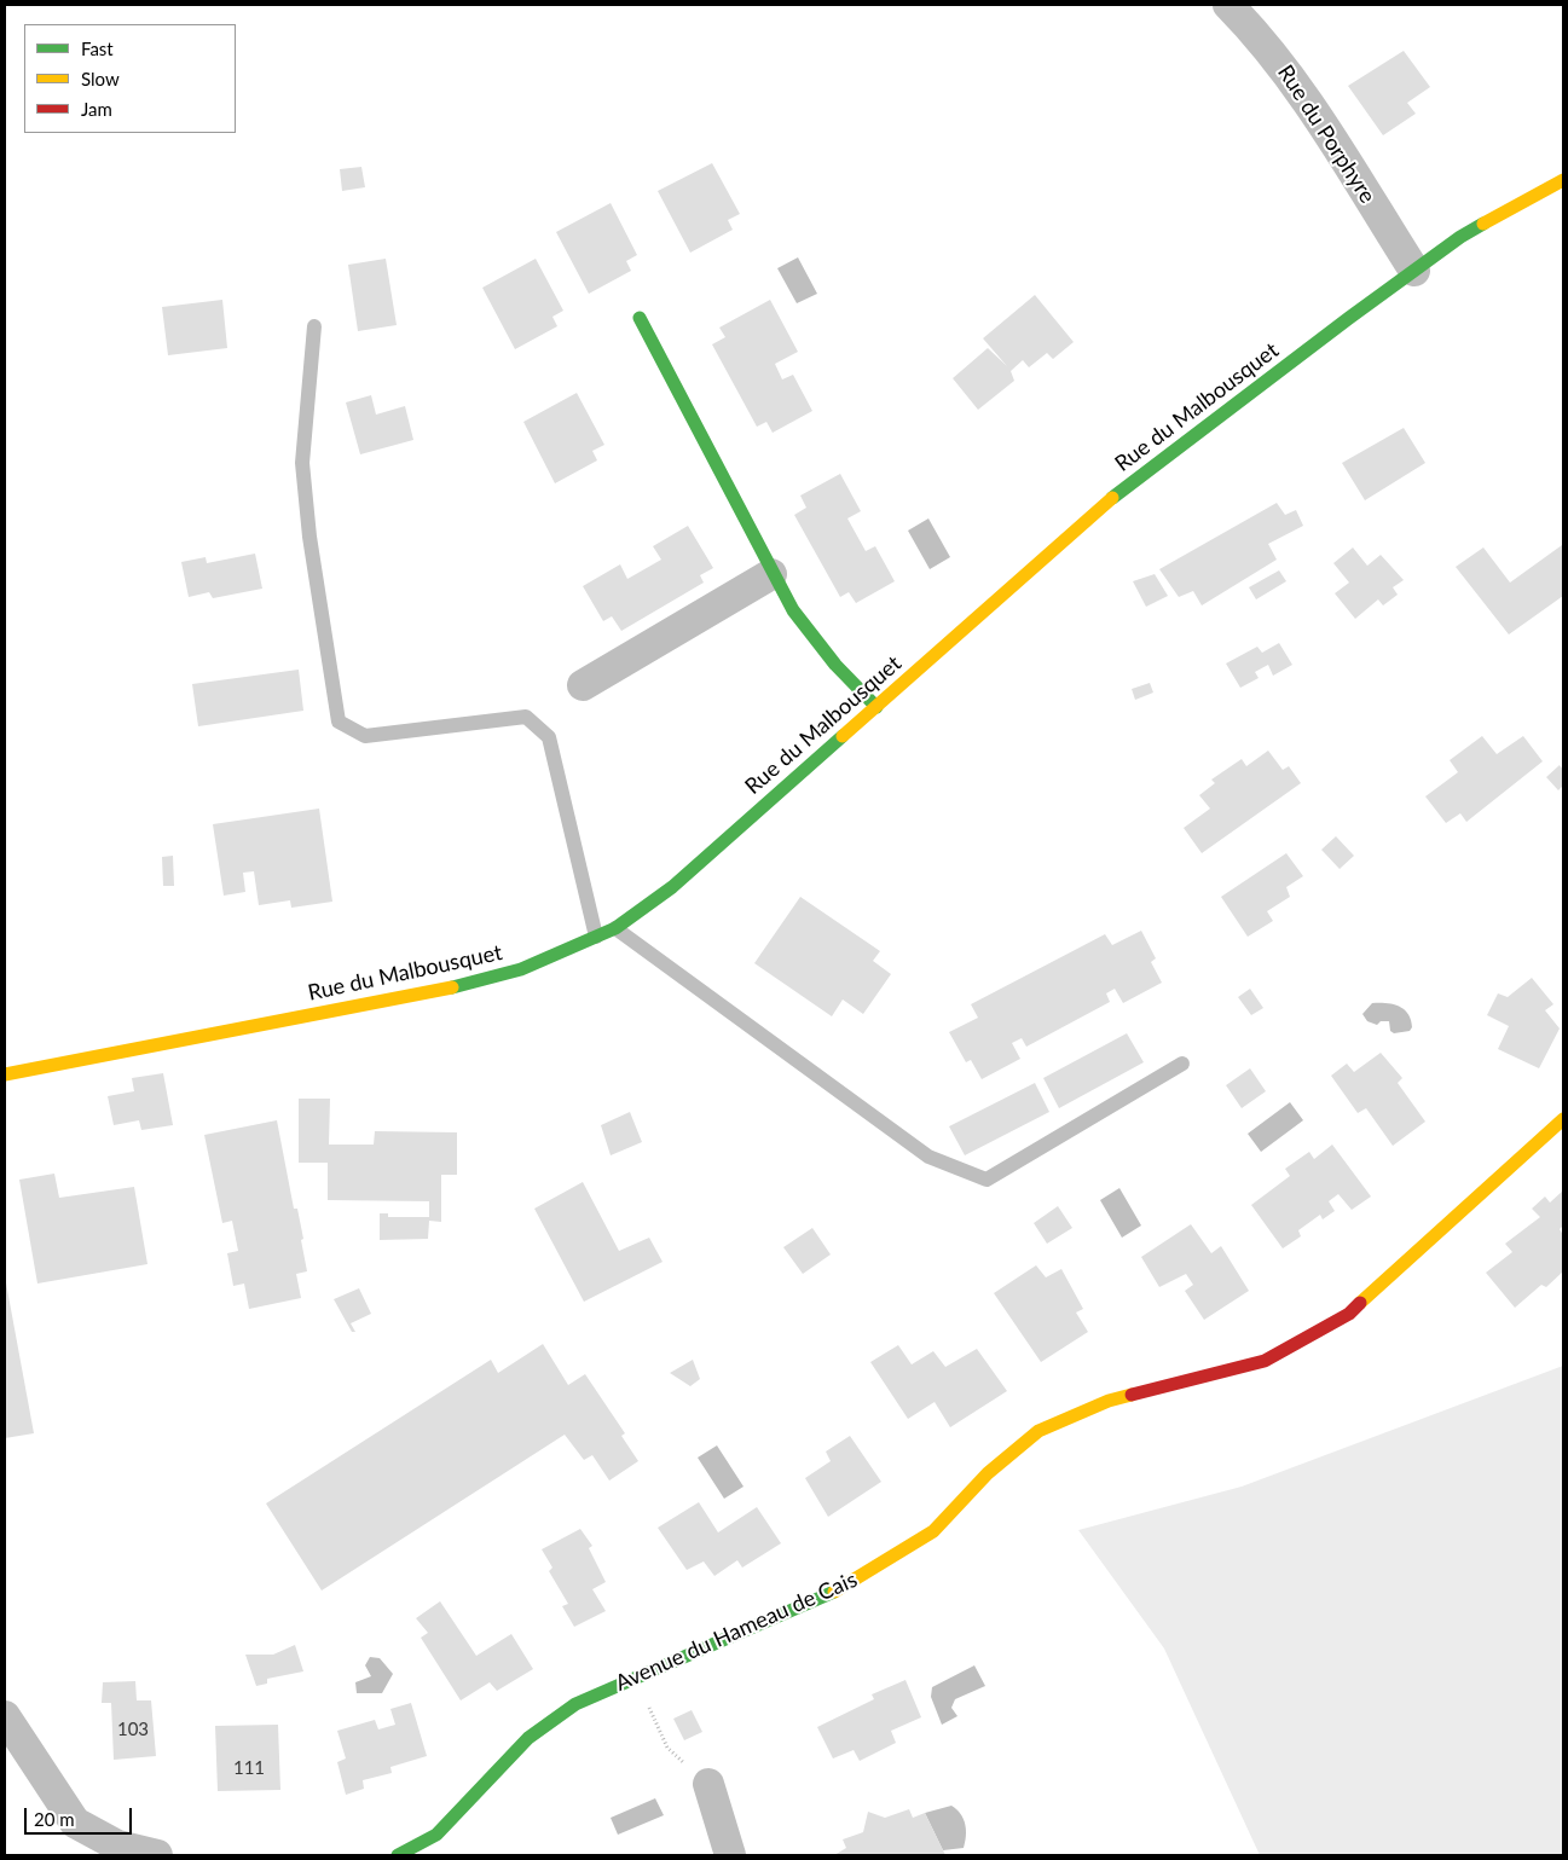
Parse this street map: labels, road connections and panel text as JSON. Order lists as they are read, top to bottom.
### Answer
{
  "streets": {
    "street": ["Rue du Porphyre", "Rue du Malbousquet", "Avenue du Hameau de Cais"]
  },
  "crossings": [
    ["Rue du Porphyre", "Rue du Malbousquet"]
  ],
  "house_numbers": ["103", "111"],
  "legend": ["Fast", "Slow", "Jam"],
  "scale_bar": "20 m"
}
